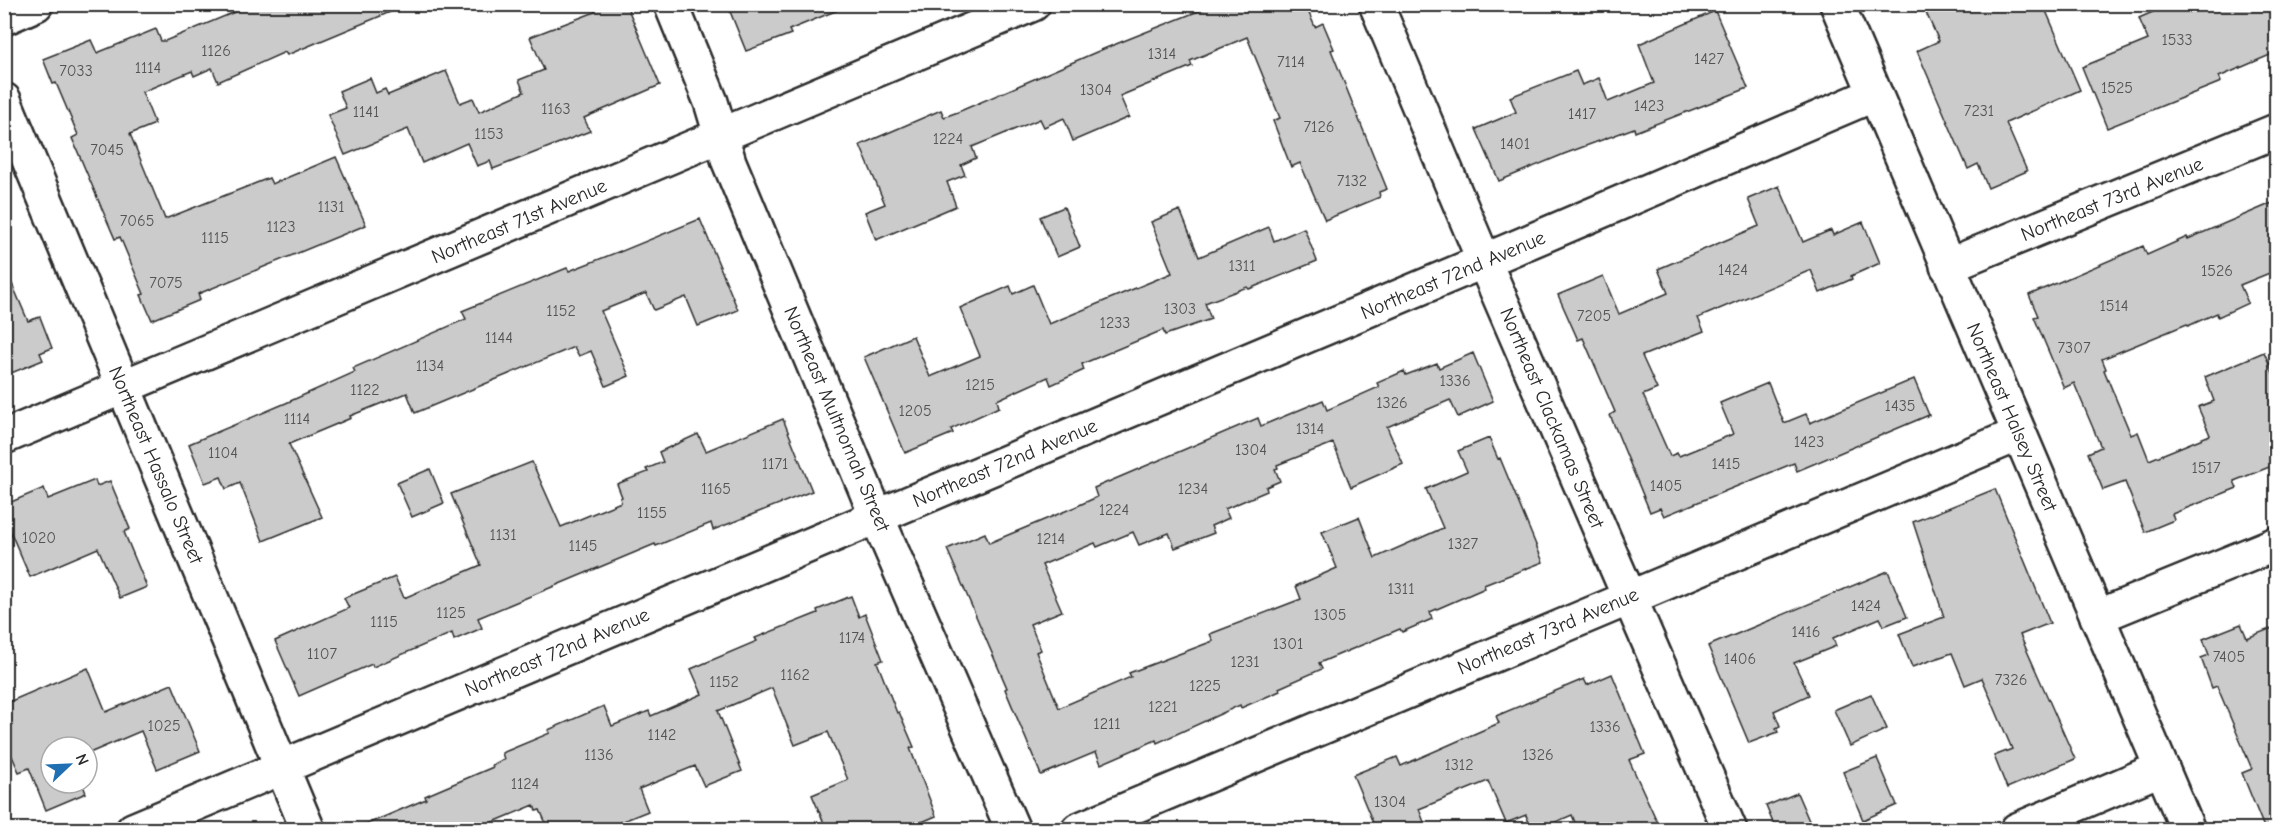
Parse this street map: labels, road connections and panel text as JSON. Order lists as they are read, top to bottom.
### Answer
{
  "streets": {
    "street": [
      "Northeast 73rd Avenue",
      "Northeast 71st Avenue",
      "Northeast 72nd Avenue",
      "Northeast Halsey Street",
      "Northeast Clackamas Street",
      "Northeast Multnomah Street",
      "Northeast Hassalo Street"
    ]
  },
  "crossings": [
    ["Northeast 73rd Avenue", "Northeast Halsey Street"],
    ["Northeast 73rd Avenue", "Northeast Clackamas Street"],
    ["Northeast 71st Avenue", "Northeast Multnomah Street"],
    ["Northeast 71st Avenue", "Northeast Hassalo Street"],
    ["Northeast 72nd Avenue", "Northeast Halsey Street"],
    ["Northeast 72nd Avenue", "Northeast Clackamas Street"],
    ["Northeast 72nd Avenue", "Northeast Multnomah Street"],
    ["Northeast 72nd Avenue", "Northeast Hassalo Street"]
  ],
  "house_numbers": [
    "1533",
    "1126",
    "1314",
    "1427",
    "7114",
    "1114",
    "7033",
    "1525",
    "1304",
    "1423",
    "1163",
    "7231",
    "1141",
    "1417",
    "7126",
    "1153",
    "1224",
    "1401",
    "7045",
    "7132",
    "1131",
    "7065",
    "1123",
    "1115",
    "1311",
    "1424",
    "1526",
    "7075",
    "1514",
    "1303",
    "1152",
    "7205",
    "1233",
    "1144",
    "7307",
    "1134",
    "1336",
    "1215",
    "1122",
    "1326",
    "1435",
    "1205",
    "1114",
    "1314",
    "1423",
    "1304",
    "1104",
    "1171",
    "1415",
    "1517",
    "1405",
    "1165",
    "1234",
    "1224",
    "1155",
    "1131",
    "1020",
    "1214",
    "1327",
    "1145",
    "1311",
    "1424",
    "1125",
    "1305",
    "1115",
    "1416",
    "1174",
    "1301",
    "1107",
    "7405",
    "1406",
    "1231",
    "1162",
    "7326",
    "1152",
    "1225",
    "1221",
    "1211",
    "1025",
    "1336",
    "1142",
    "1136",
    "1326",
    "1312",
    "1124",
    "1304"
  ],
  "north": "top right"
}
